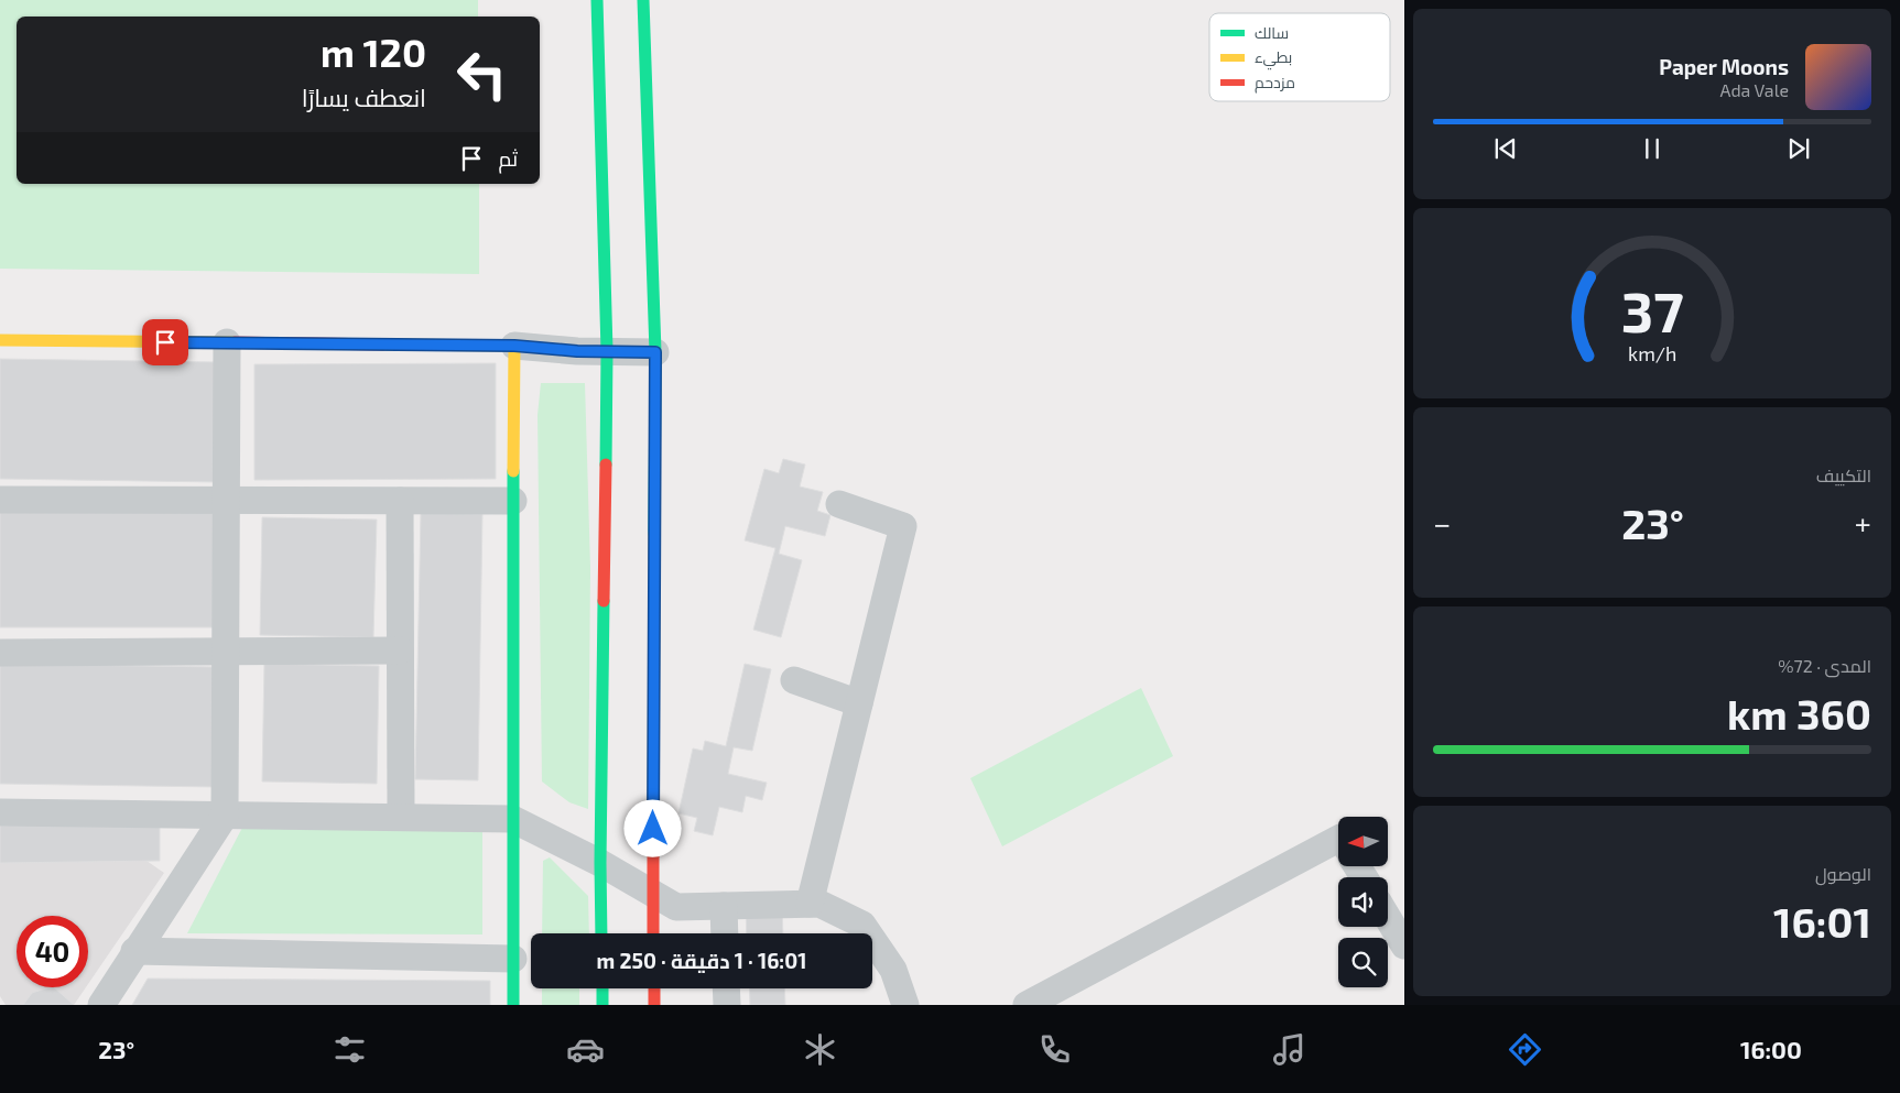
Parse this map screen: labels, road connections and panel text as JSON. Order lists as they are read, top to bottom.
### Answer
{
  "legend": ["سالك", "بطيء", "مزدحم"],
  "north": "left",
  "page": {
    "turn": ["120 m", "انعطف يسارًا"],
    "song": ["Paper Moons", "Ada Vale"],
    "then": "ثم",
    "tile": [
      "التكييف",
      ["المدى · 72%", "360 km"],
      ["الوصول", "16:01"]
    ],
    "heat": ["−", "23°", "+"],
    "limit": "40",
    "trip": "16:01 · 1 دقيقة · 250 m",
    "tabs": ["16:00", "23°"],
    "gauge": ["37", "km/h"]
  }
}
